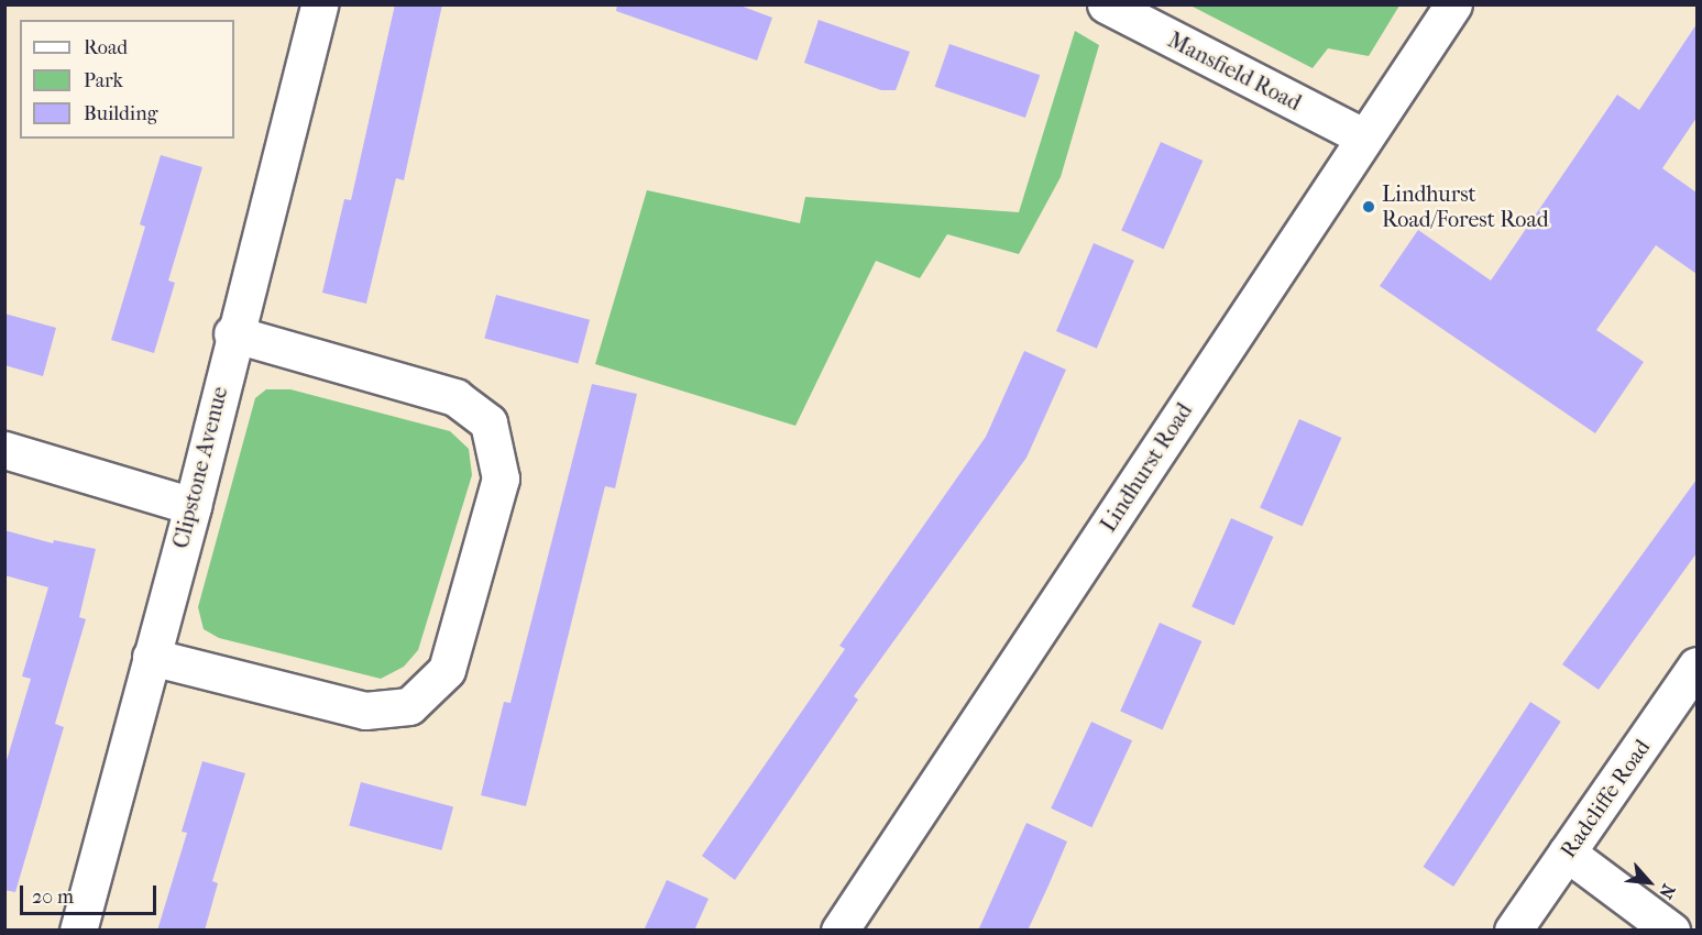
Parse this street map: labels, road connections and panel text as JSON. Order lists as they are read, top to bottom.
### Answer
{
  "streets": {
    "street": [
      "Mansfield Road",
      "Clipstone Avenue",
      "Lindhurst Road",
      "Radcliffe Road"
    ]
  },
  "crossings": [
    ["Mansfield Road", "Lindhurst Road"]
  ],
  "places": ["Lindhurst Road/Forest Road"],
  "legend": ["Road", "Park", "Building"],
  "scale_bar": "20 m",
  "north": "bottom right"
}
